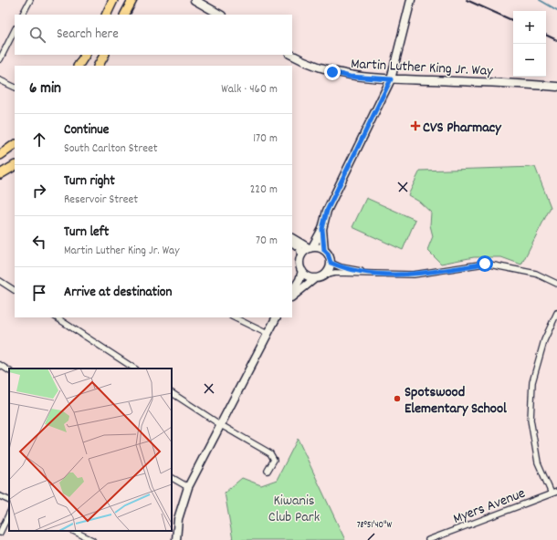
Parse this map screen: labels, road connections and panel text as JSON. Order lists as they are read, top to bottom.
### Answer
{
  "streets": {
    "main road": ["Martin Luther King Jr. Way"],
    "street": ["Myers Avenue"]
  },
  "parks": ["Kiwanis Club Park"],
  "places": {
    "health": ["CVS Pharmacy"],
    "other": ["Spotswood Elementary School"]
  },
  "page": {
    "map_buttons": ["+", "−"],
    "search": "Search here",
    "heading": ["6 min", "Walk · 460 m"],
    "list": [
      ["Continue", "South Carlton Street", "170 m"],
      ["Turn right", "Reservoir Street", "220 m"],
      ["Turn left", "Martin Luther King Jr. Way", "70 m"],
      "Arrive at destination"
    ]
  },
  "coordinates": ["78°51'40\"W"]
}
